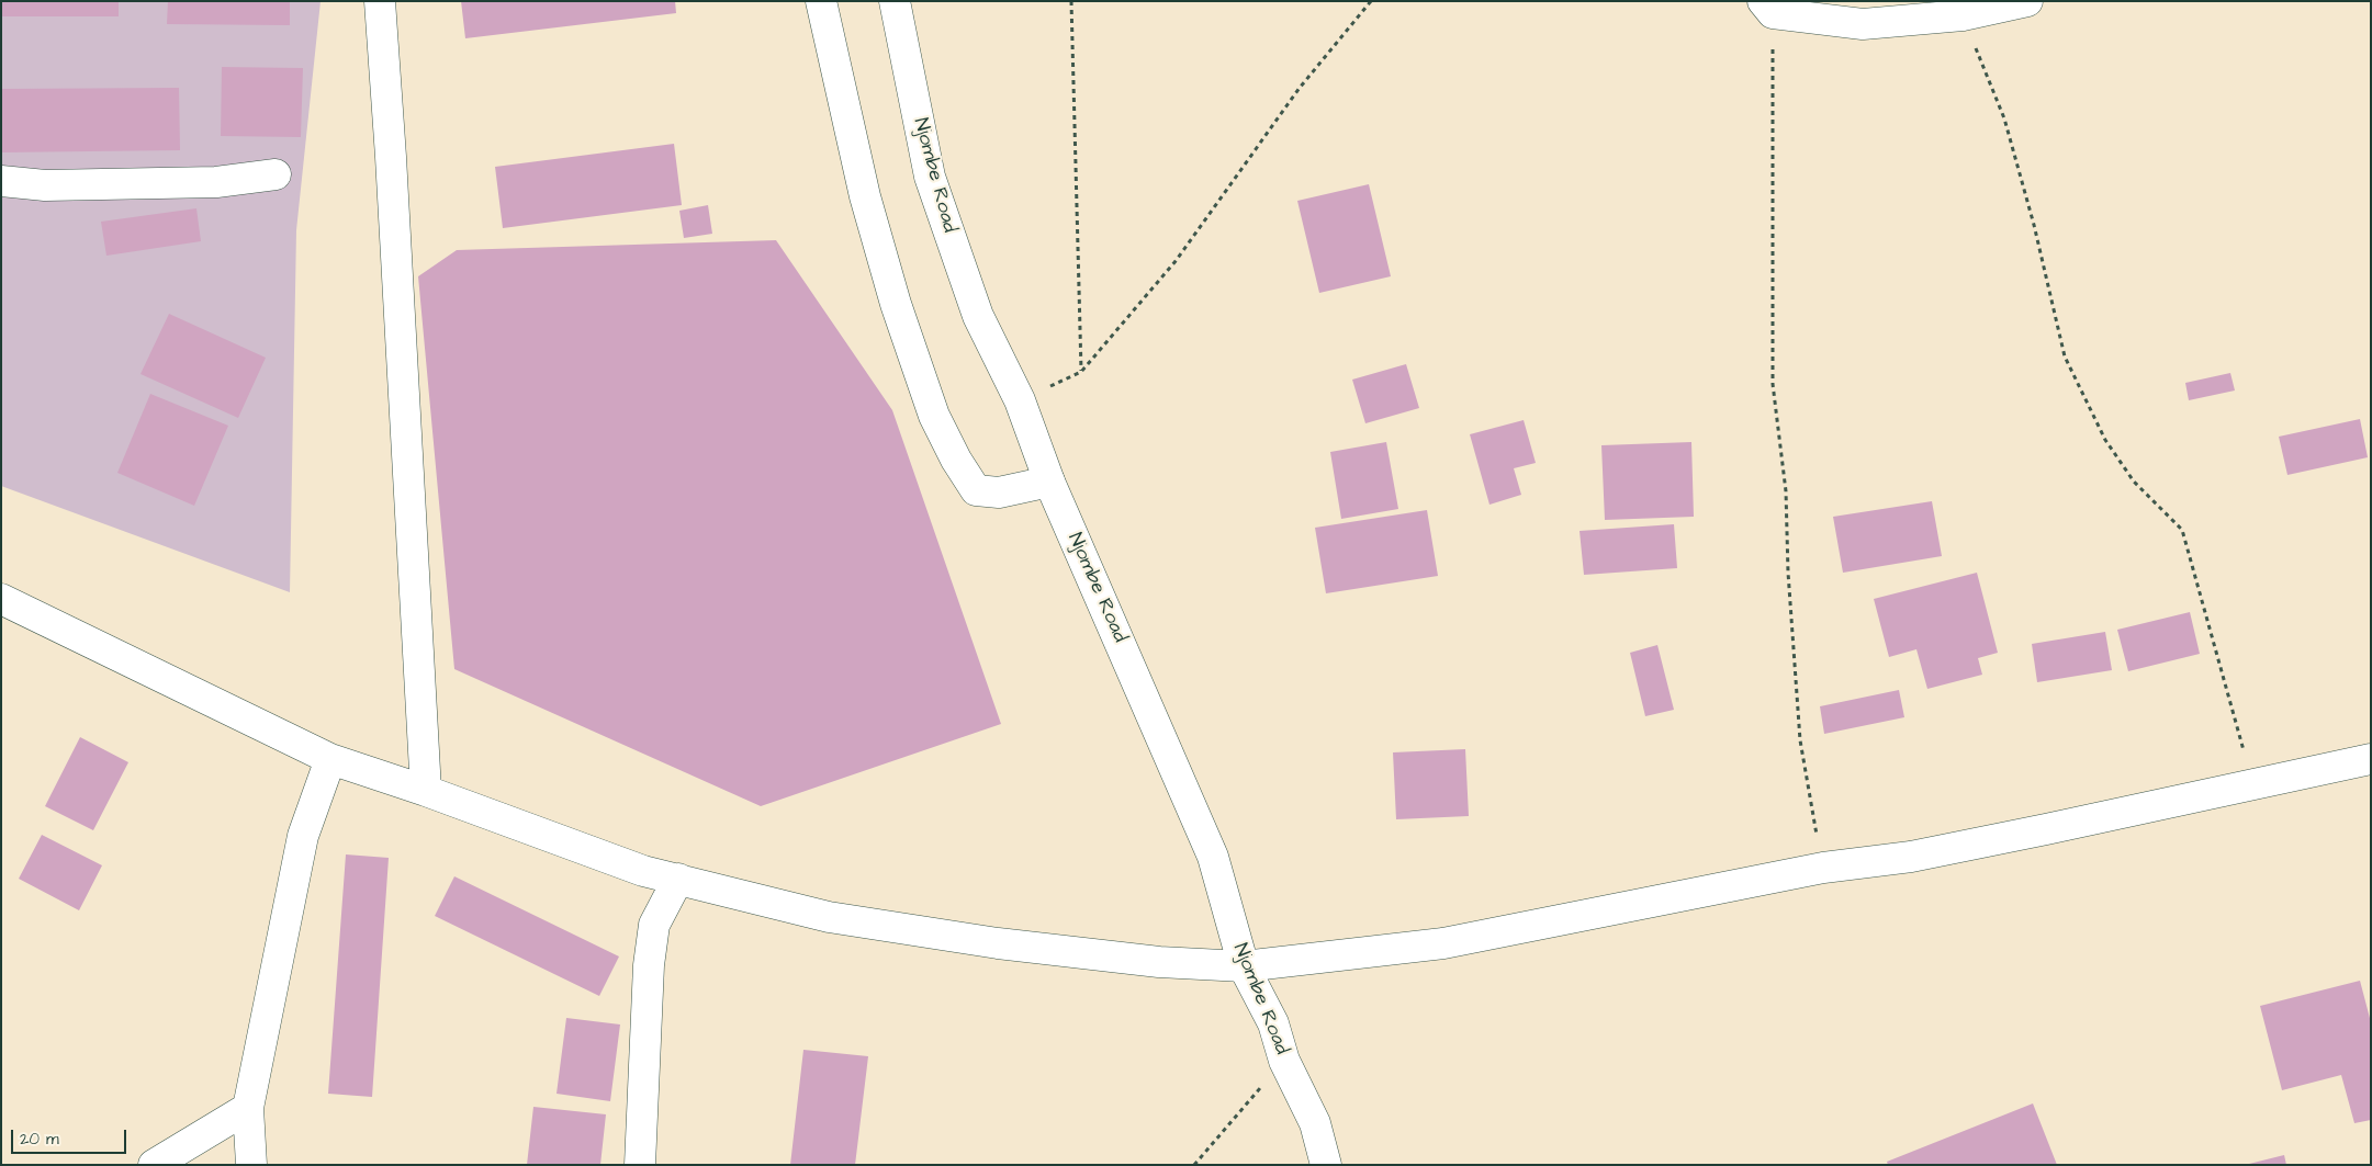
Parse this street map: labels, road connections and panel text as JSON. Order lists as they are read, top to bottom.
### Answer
{
  "streets": {
    "main road": ["Njombe Road"]
  },
  "scale_bar": "20 m"
}
